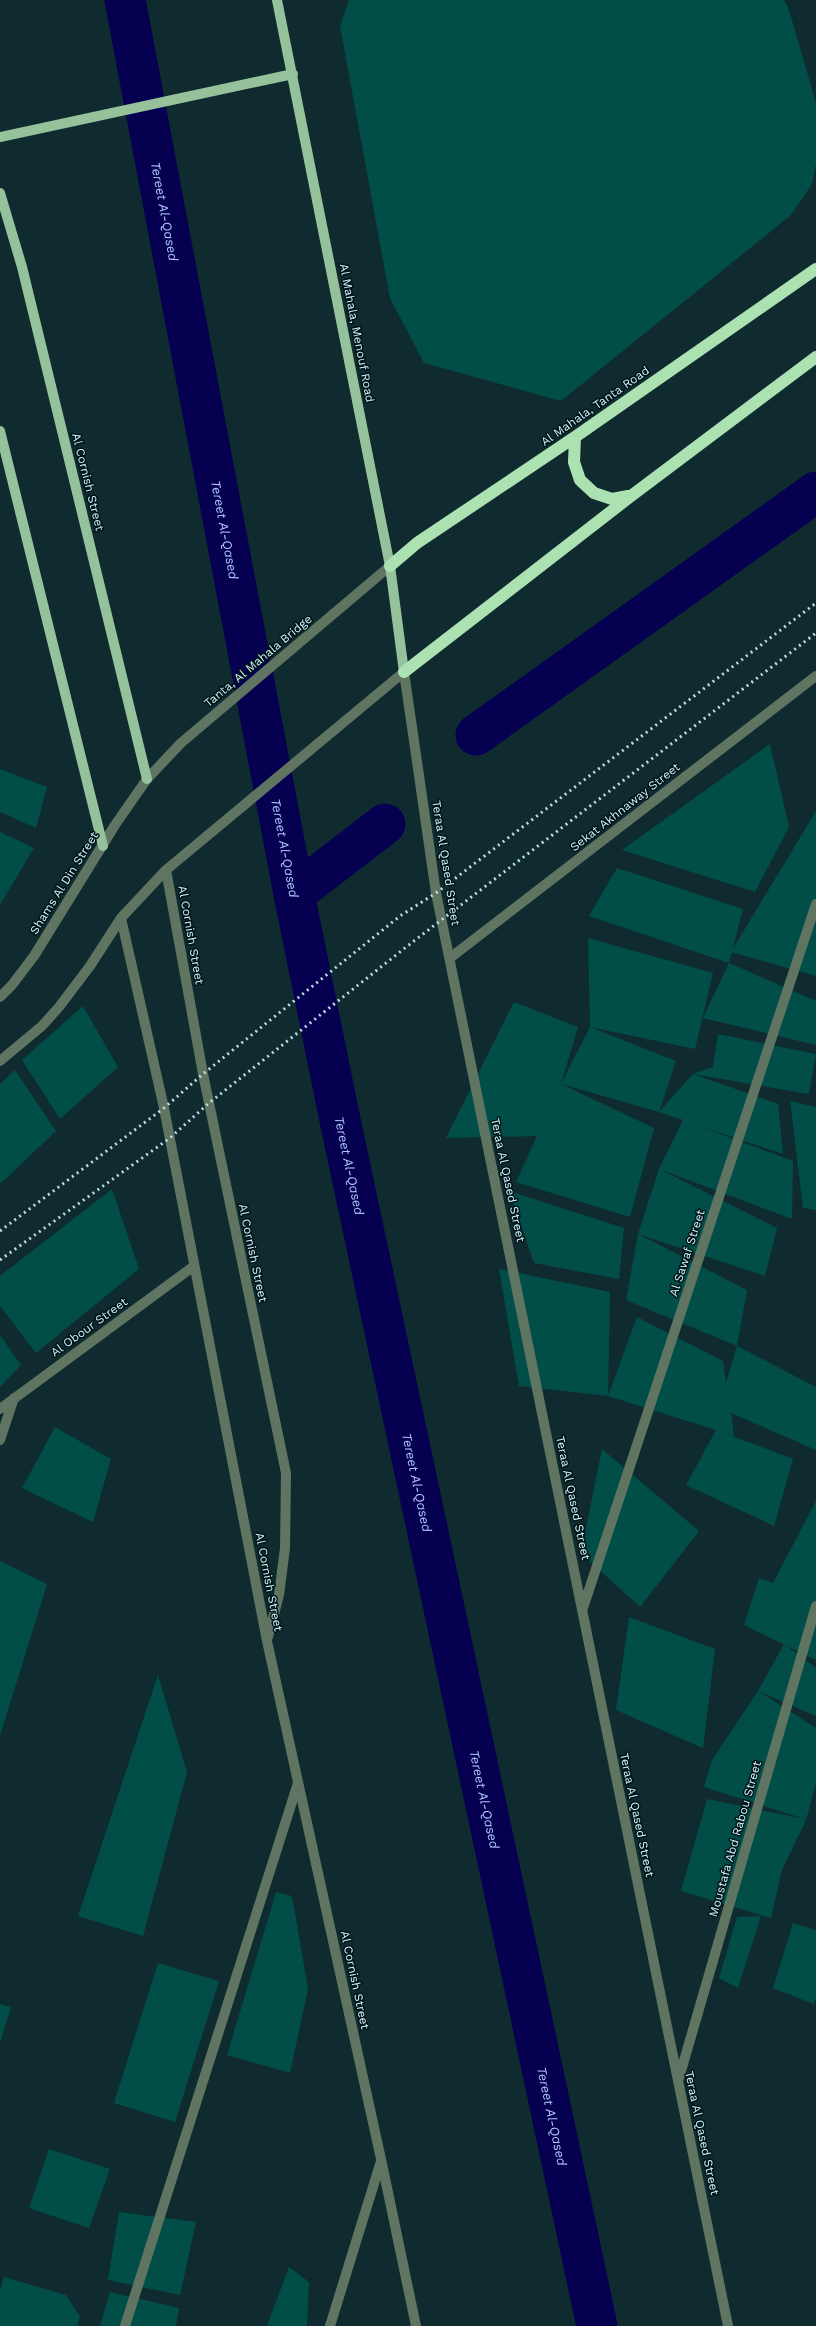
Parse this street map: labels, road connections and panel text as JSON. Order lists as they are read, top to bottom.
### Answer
{
  "streets": {
    "highway": ["Al Mahala, Tanta Road"],
    "main road": ["Al Mahala, Menouf Road", "Al Cornish Street"],
    "street": [
      "Tanta, Al Mahala Bridge",
      "Sekat Akhnaway Street",
      "Teraa Al Qased Street",
      "Shams Al Din Street",
      "Al Sawaf Street",
      "Al Obour Street",
      "Moustafa Abd Rabou Street"
    ]
  },
  "crossings": [
    ["Al Mahala, Menouf Road", "Al Mahala, Tanta Road"],
    ["Al Mahala, Menouf Road", "Tanta, Al Mahala Bridge"],
    ["Al Mahala, Menouf Road", "Teraa Al Qased Street"],
    ["Al Mahala, Tanta Road", "Tanta, Al Mahala Bridge"],
    ["Al Cornish Street", "Tanta, Al Mahala Bridge"],
    ["Al Cornish Street", "Shams Al Din Street"],
    ["Al Cornish Street", "Al Obour Street"],
    ["Tanta, Al Mahala Bridge", "Shams Al Din Street"],
    ["Sekat Akhnaway Street", "Teraa Al Qased Street"],
    ["Teraa Al Qased Street", "Al Sawaf Street"],
    ["Teraa Al Qased Street", "Moustafa Abd Rabou Street"]
  ],
  "water": ["Tereet Al-Qased"]
}
